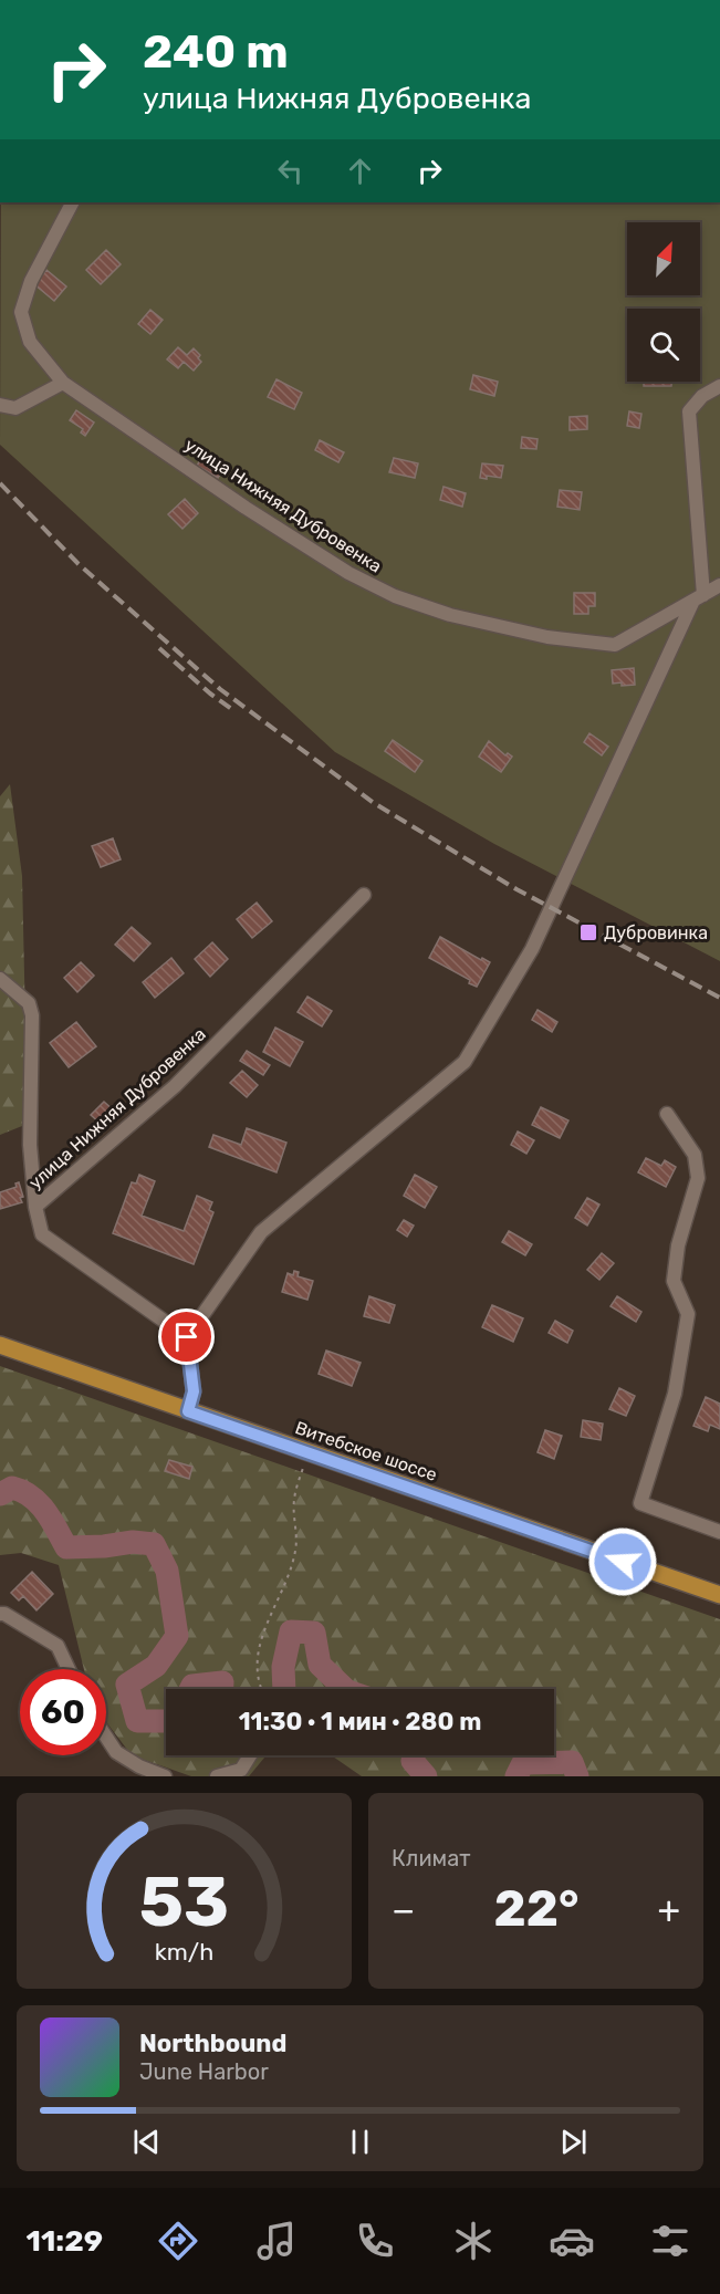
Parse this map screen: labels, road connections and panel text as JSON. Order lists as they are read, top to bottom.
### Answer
{
  "streets": {
    "main road": ["Витебское шоссе"],
    "street": ["улица Нижняя Дубровенка"]
  },
  "places": {
    "transit": ["Дубровинка"]
  },
  "north": "top right",
  "page": {
    "turn": ["240 m", "улица Нижняя Дубровенка"],
    "limit": "60",
    "trip": "11:30 · 1 мин · 280 m",
    "tile": "Климат",
    "heat": ["−", "22°", "+"],
    "song": ["Northbound", "June Harbor"],
    "tabs": "11:29",
    "gauge": ["53", "km/h"]
  }
}
